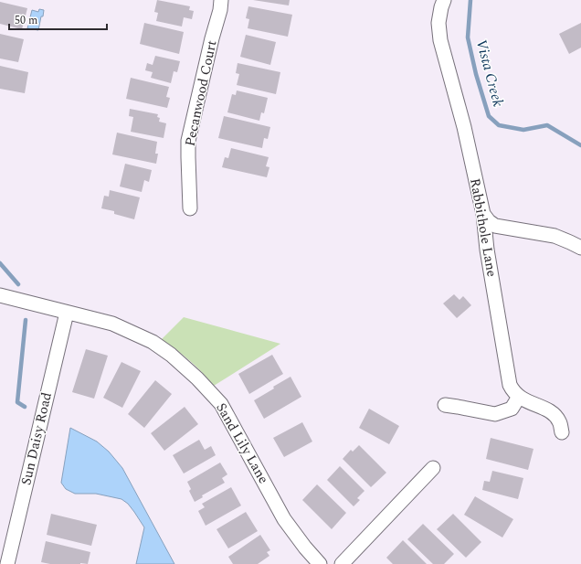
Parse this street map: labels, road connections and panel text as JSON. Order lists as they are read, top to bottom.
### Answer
{
  "streets": {
    "street": [
      "Pecanwood Court",
      "Rabbithole Lane",
      "Sun Daisy Road",
      "Sand Lily Lane"
    ]
  },
  "crossings": [
    ["Sun Daisy Road", "Sand Lily Lane"]
  ],
  "water": ["Vista Creek"],
  "scale_bar": "50 m"
}
